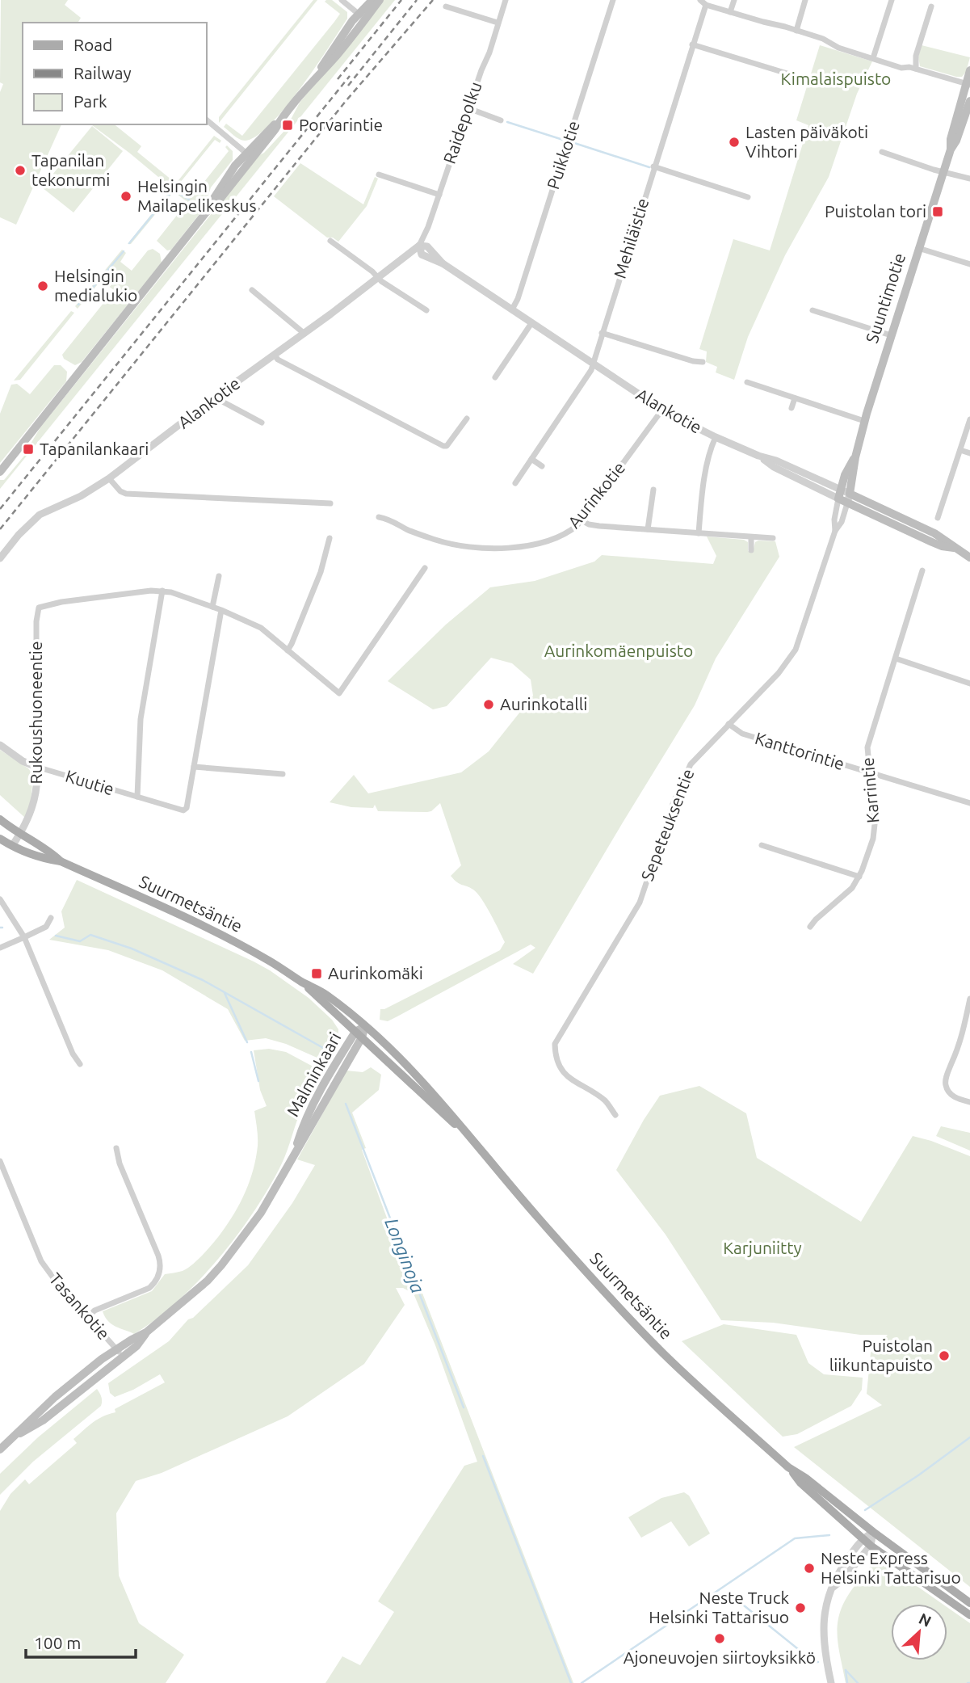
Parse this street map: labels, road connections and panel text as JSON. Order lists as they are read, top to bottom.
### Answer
{
  "streets": {
    "main road": ["Suuntimotie", "Suurmetsäntie", "Malminkaari"],
    "street": [
      "Raidepolku",
      "Puikkotie",
      "Mehiläistie",
      "Alankotie",
      "Aurinkotie",
      "Rukoushuoneentie",
      "Kanttorintie",
      "Kuutie",
      "Karrintie",
      "Sepeteuksentie",
      "Tasankotie"
    ]
  },
  "crossings": [
    ["Raidepolku", "Alankotie"],
    ["Puikkotie", "Alankotie"],
    ["Mehiläistie", "Alankotie"],
    ["Suuntimotie", "Alankotie"],
    ["Suuntimotie", "Sepeteuksentie"],
    ["Alankotie", "Aurinkotie"],
    ["Alankotie", "Sepeteuksentie"],
    ["Rukoushuoneentie", "Kuutie"],
    ["Rukoushuoneentie", "Suurmetsäntie"],
    ["Kanttorintie", "Karrintie"],
    ["Kanttorintie", "Sepeteuksentie"],
    ["Suurmetsäntie", "Malminkaari"],
    ["Malminkaari", "Tasankotie"]
  ],
  "water": ["Longinoja"],
  "parks": ["Kimalaispuisto", "Aurinkomäenpuisto", "Karjuniitty"],
  "places": {
    "transit": [
      "Porvarintie",
      "Puistolan tori",
      "Tapanilankaari",
      "Aurinkomäki"
    ],
    "other": [
      "Lasten päiväkoti Vihtori",
      "Tapanilan tekonurmi",
      "Helsingin Mailapelikeskus",
      "Helsingin medialukio",
      "Aurinkotalli",
      "Puistolan liikuntapuisto",
      "Neste Express Helsinki Tattarisuo",
      "Neste Truck Helsinki Tattarisuo",
      "Ajoneuvojen siirtoyksikkö"
    ]
  },
  "legend": ["Road", "Railway", "Park"],
  "scale_bar": "100 m",
  "north": "top right"
}
